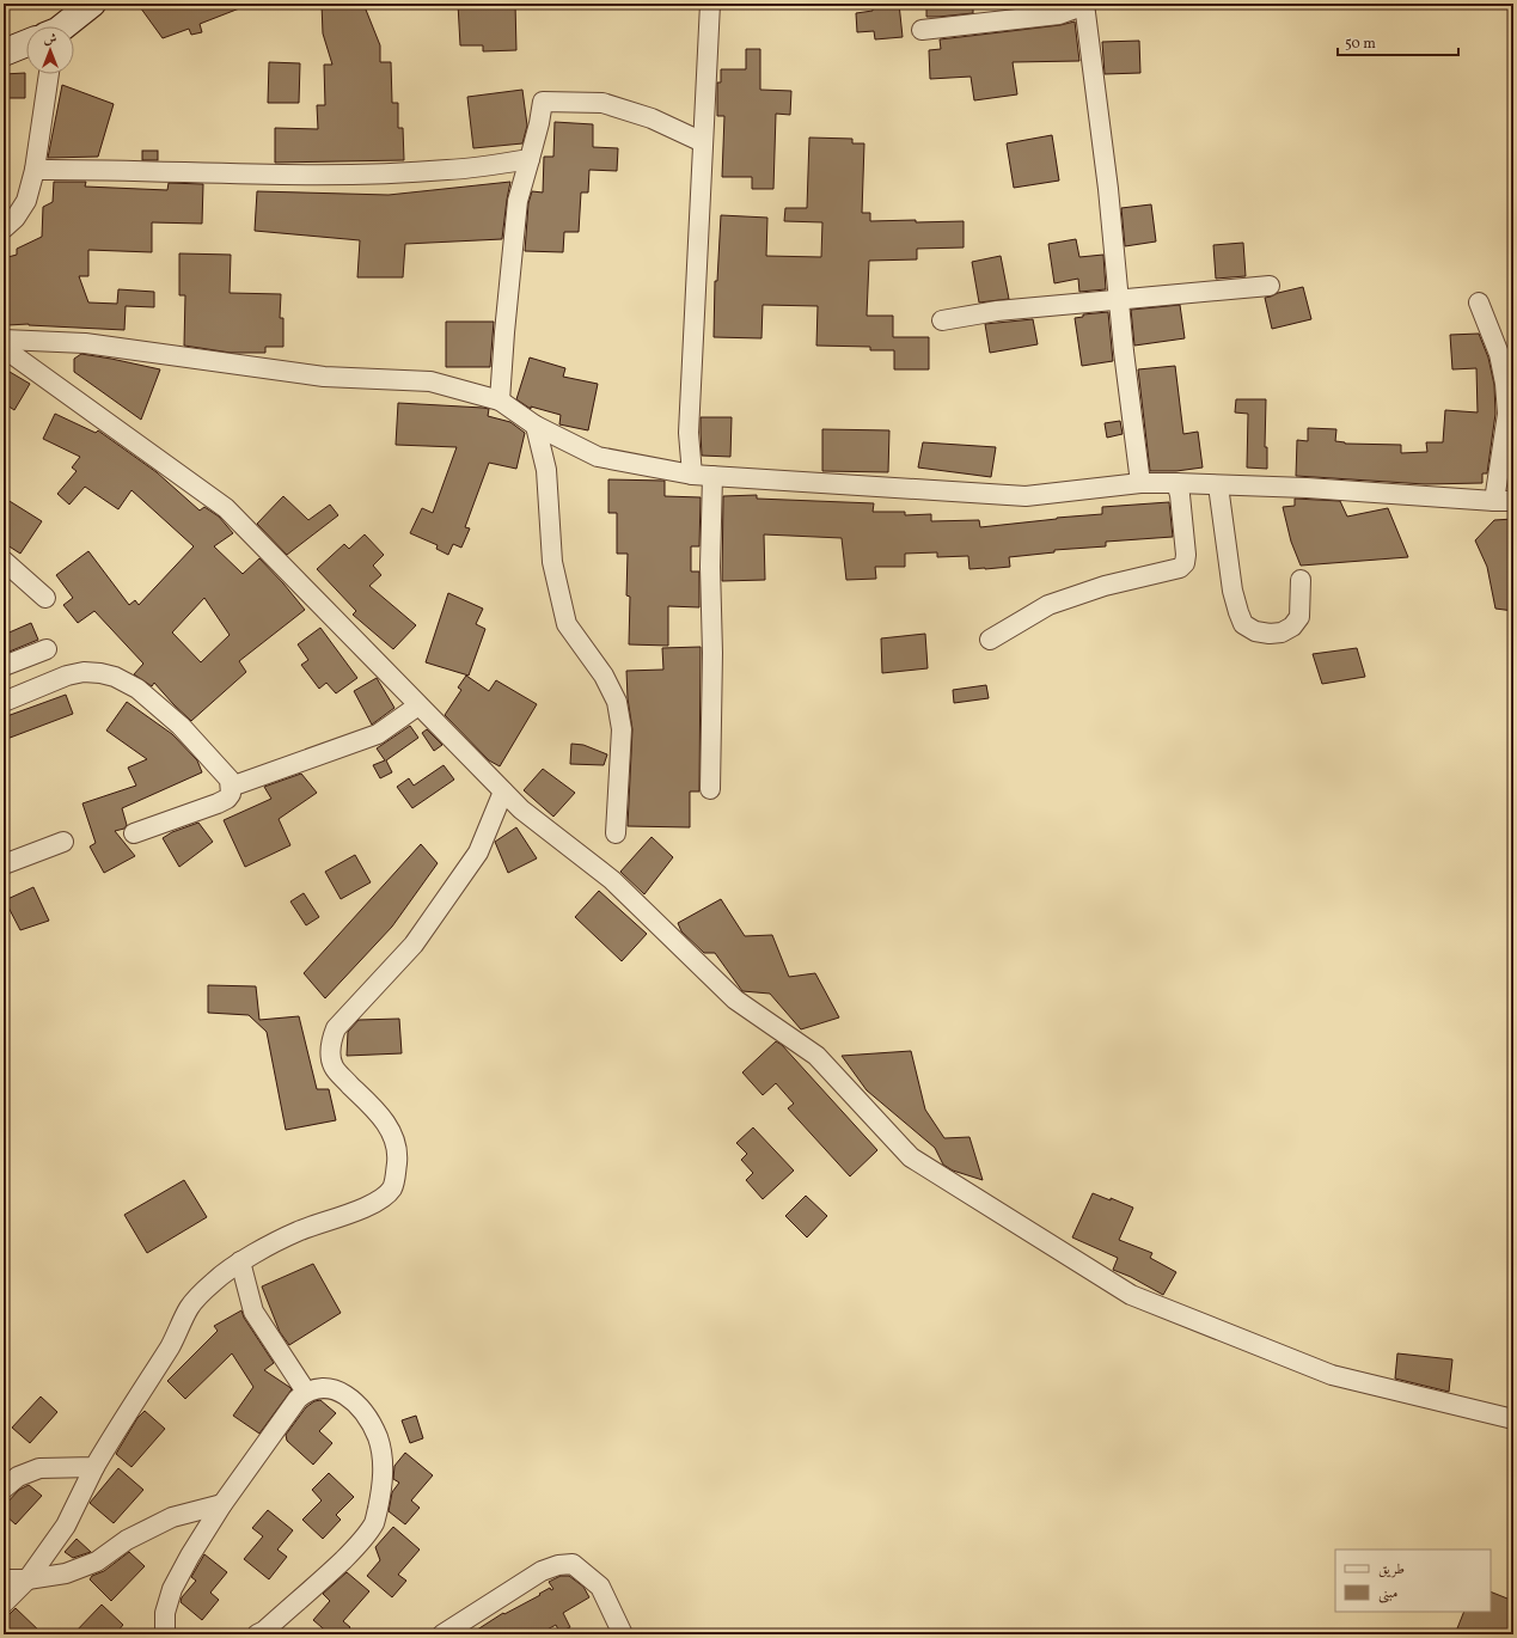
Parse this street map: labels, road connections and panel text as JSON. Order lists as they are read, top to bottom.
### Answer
{
  "legend": ["طريق", "مبنى"],
  "scale_bar": "50 m",
  "north": "top"
}
